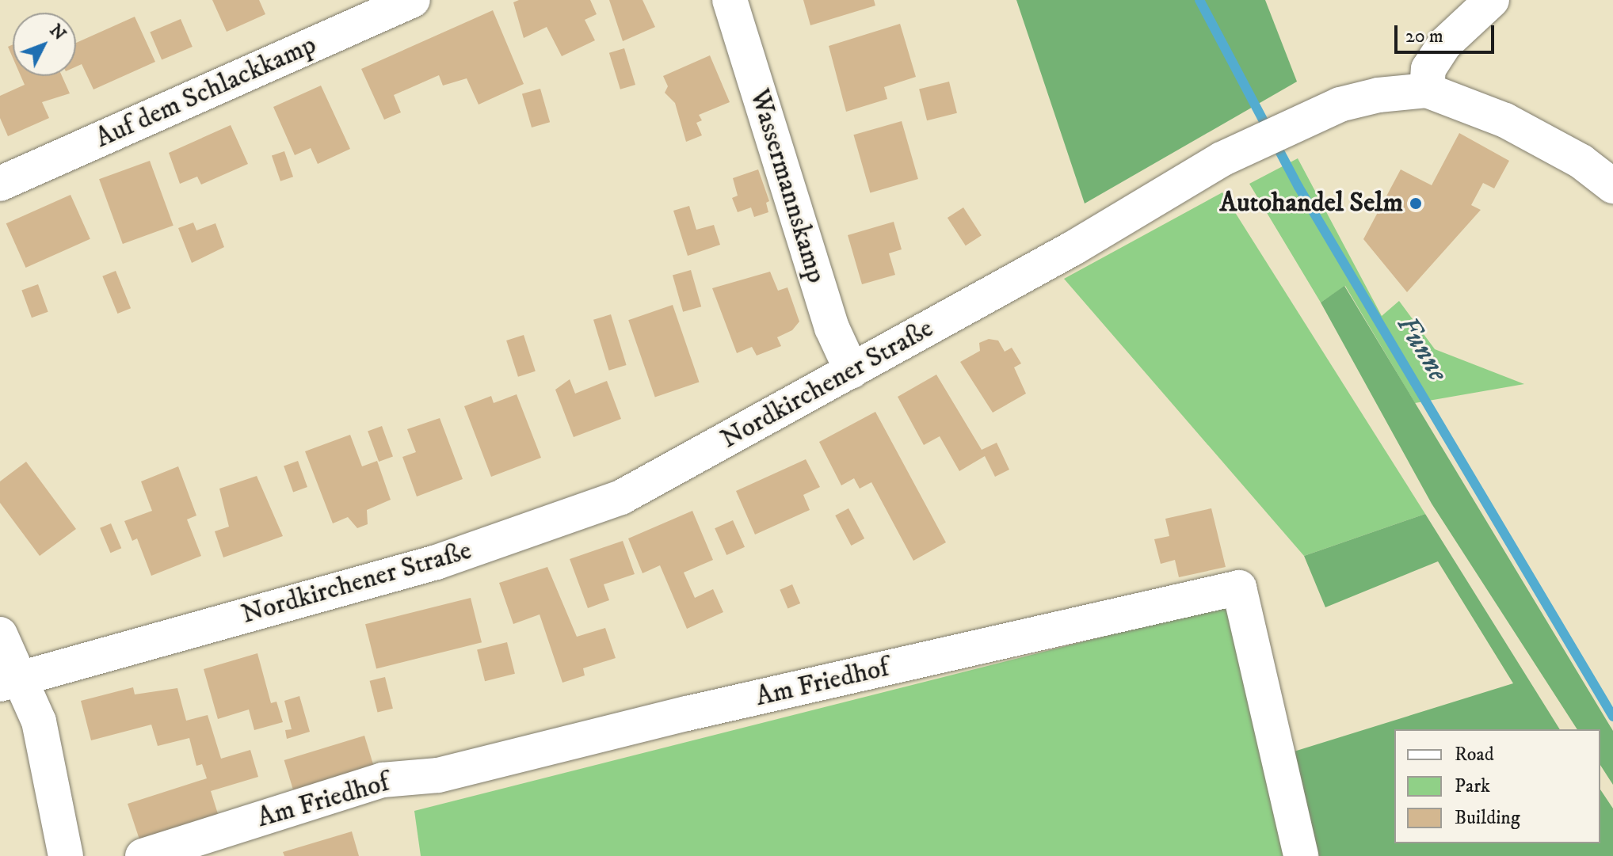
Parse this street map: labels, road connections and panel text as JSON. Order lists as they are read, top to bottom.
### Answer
{
  "streets": {
    "street": [
      "Auf dem Schlackkamp",
      "Wassermannskamp",
      "Nordkirchener Straße",
      "Am Friedhof"
    ]
  },
  "crossings": [
    ["Wassermannskamp", "Nordkirchener Straße"]
  ],
  "water": ["Funne"],
  "places": ["Autohandel Selm"],
  "legend": ["Road", "Park", "Building"],
  "scale_bar": "20 m",
  "north": "top right"
}
